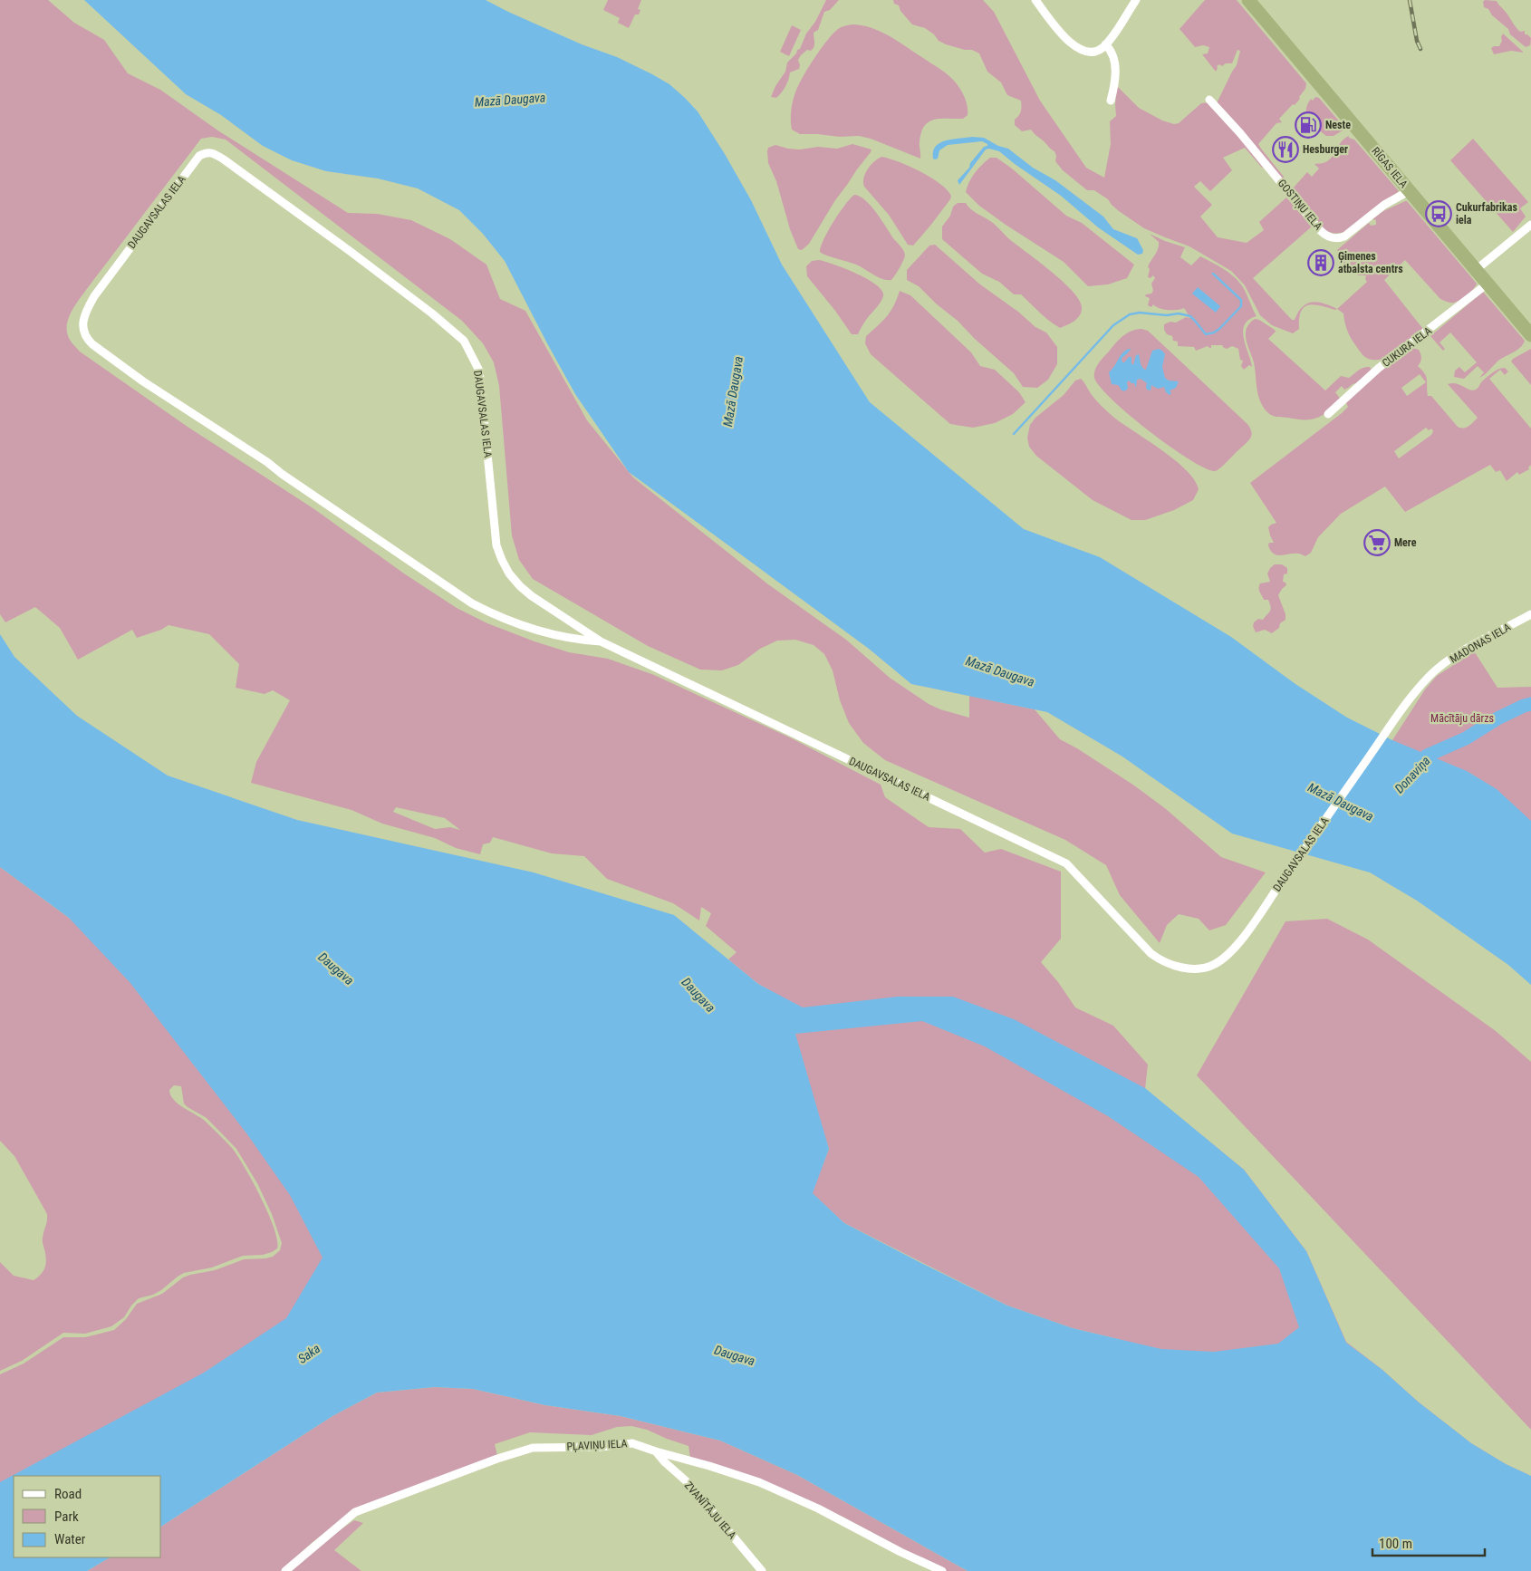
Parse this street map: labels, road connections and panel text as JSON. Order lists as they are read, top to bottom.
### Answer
{
  "streets": {
    "highway": ["RĪGAS IELA"],
    "street": [
      "GOSTIŅU IELA",
      "DAUGAVSALAS IELA",
      "CUKURA IELA",
      "MADONAS IELA",
      "PĻAVIŅU IELA",
      "ZVANĪTĀJU IELA"
    ]
  },
  "crossings": [
    ["RĪGAS IELA", "GOSTIŅU IELA"],
    ["RĪGAS IELA", "CUKURA IELA"],
    ["DAUGAVSALAS IELA", "MADONAS IELA"],
    ["PĻAVIŅU IELA", "ZVANĪTĀJU IELA"]
  ],
  "water": [
    "Mazā Daugava",
    "Donaviņa",
    "Daugava",
    "Saka"
  ],
  "parks": ["Mācītāju dārzs"],
  "places": {
    "fuel station": ["Neste"],
    "restaurant": ["Hesburger"],
    "bus stop": ["Cukurfabrikas iela"],
    "building": ["Ģimenes atbalsta centrs"],
    "supermarket": ["Mere"]
  },
  "legend": ["Road", "Park", "Water"],
  "scale_bar": "100 m"
}
